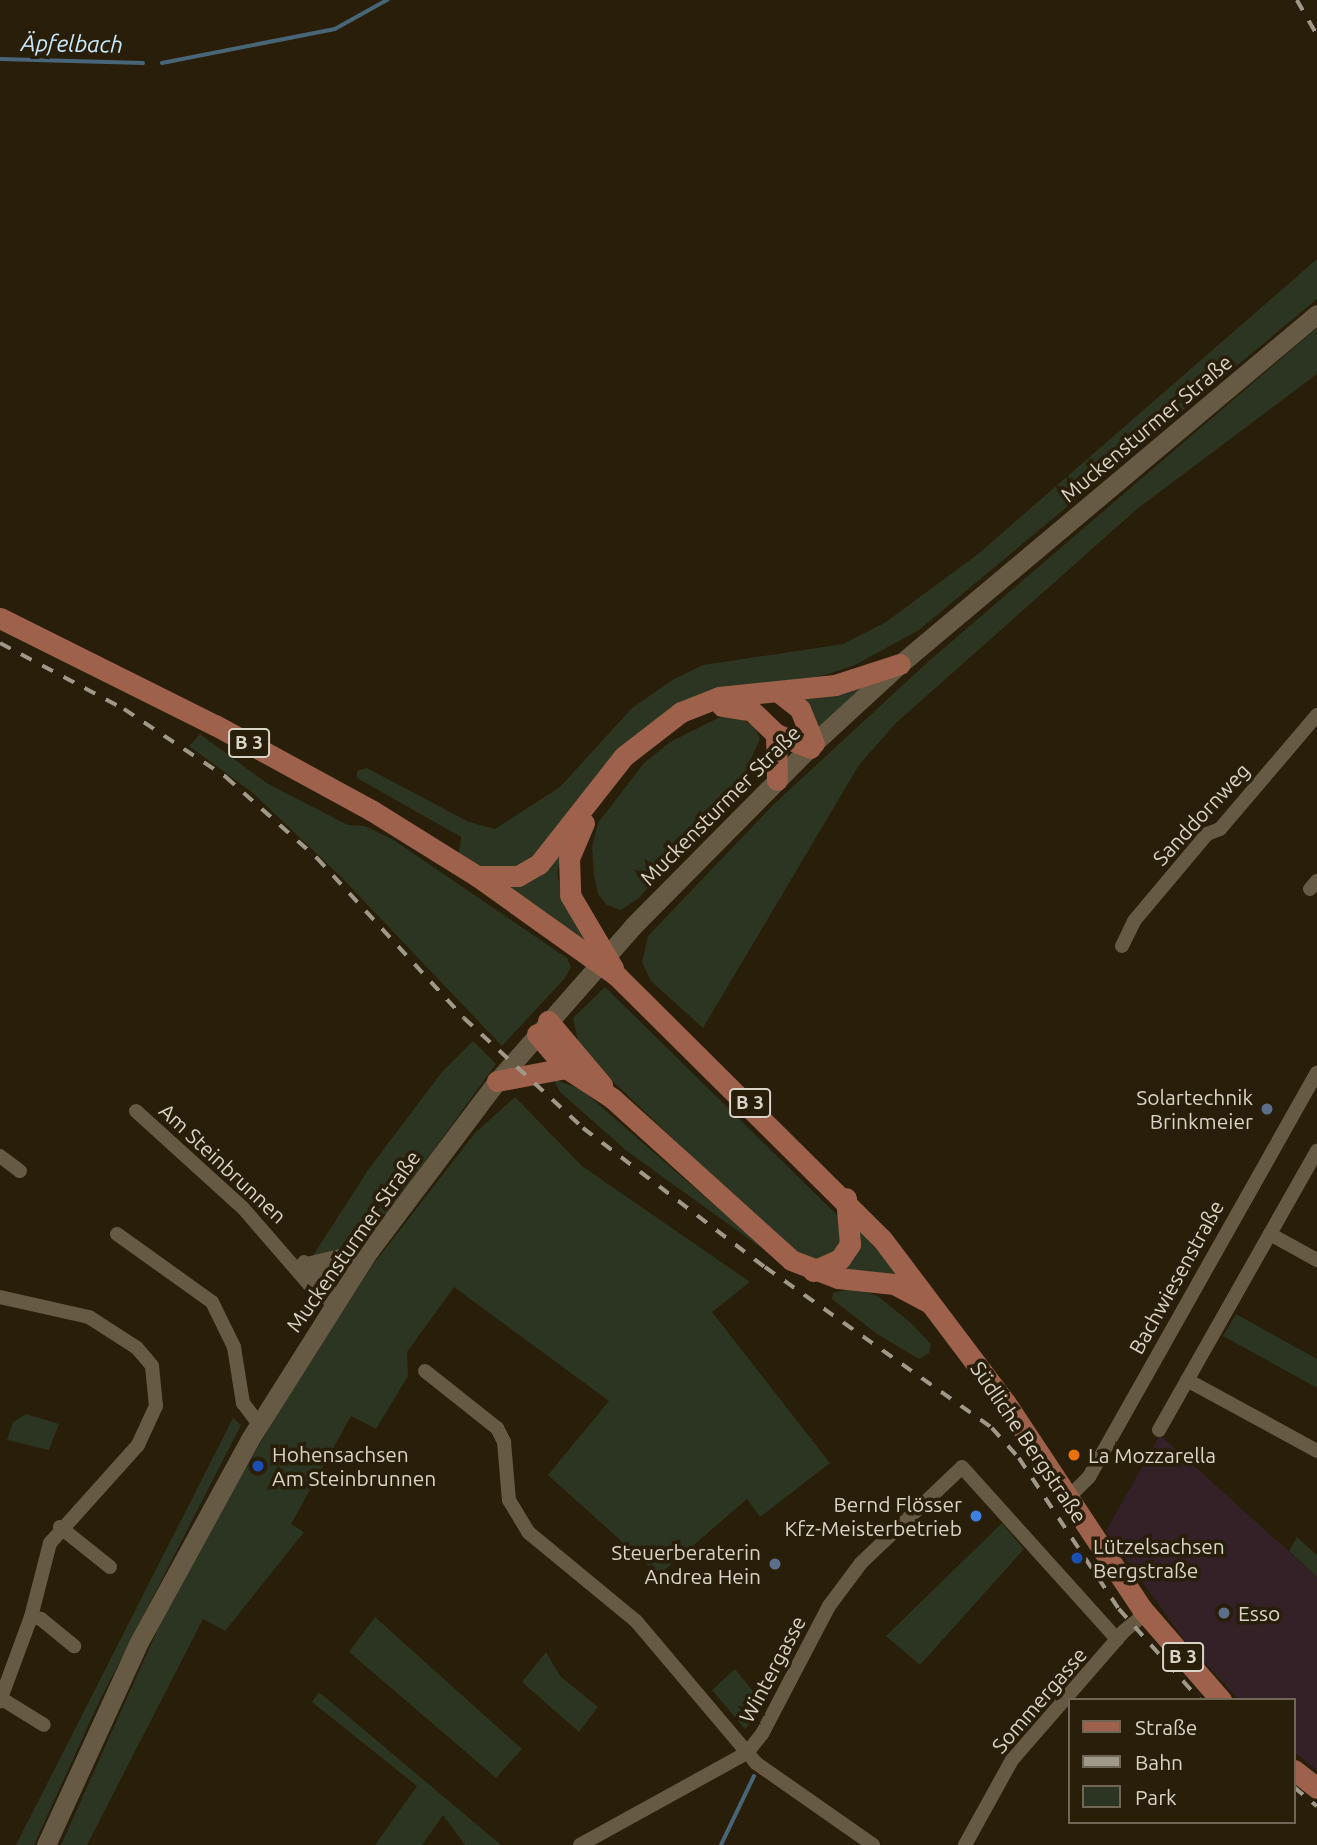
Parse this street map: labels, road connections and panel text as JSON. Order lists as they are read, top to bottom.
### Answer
{
  "streets": {
    "main road": ["Muckensturmer Straße", "B 3", "Südliche Bergstraße"],
    "street": [
      "Sanddornweg",
      "Am Steinbrunnen",
      "Bachwiesenstraße",
      "Wintergasse",
      "Sommergasse"
    ]
  },
  "crossings": [
    ["Muckensturmer Straße", "Am Steinbrunnen"],
    ["B 3", "Südliche Bergstraße"],
    ["Bachwiesenstraße", "Südliche Bergstraße"],
    ["Südliche Bergstraße", "Sommergasse"],
    ["Wintergasse", "Sommergasse"]
  ],
  "water": ["Äpfelbach"],
  "places": [
    "Solartechnik Brinkmeier",
    "La Mozzarella",
    "Hohensachsen Am Steinbrunnen",
    "Bernd Flösser Kfz-Meisterbetrieb",
    "Lützelsachsen Bergstraße",
    "Steuerberaterin Andrea Hein",
    "Esso"
  ],
  "legend": ["Straße", "Bahn", "Park"]
}
